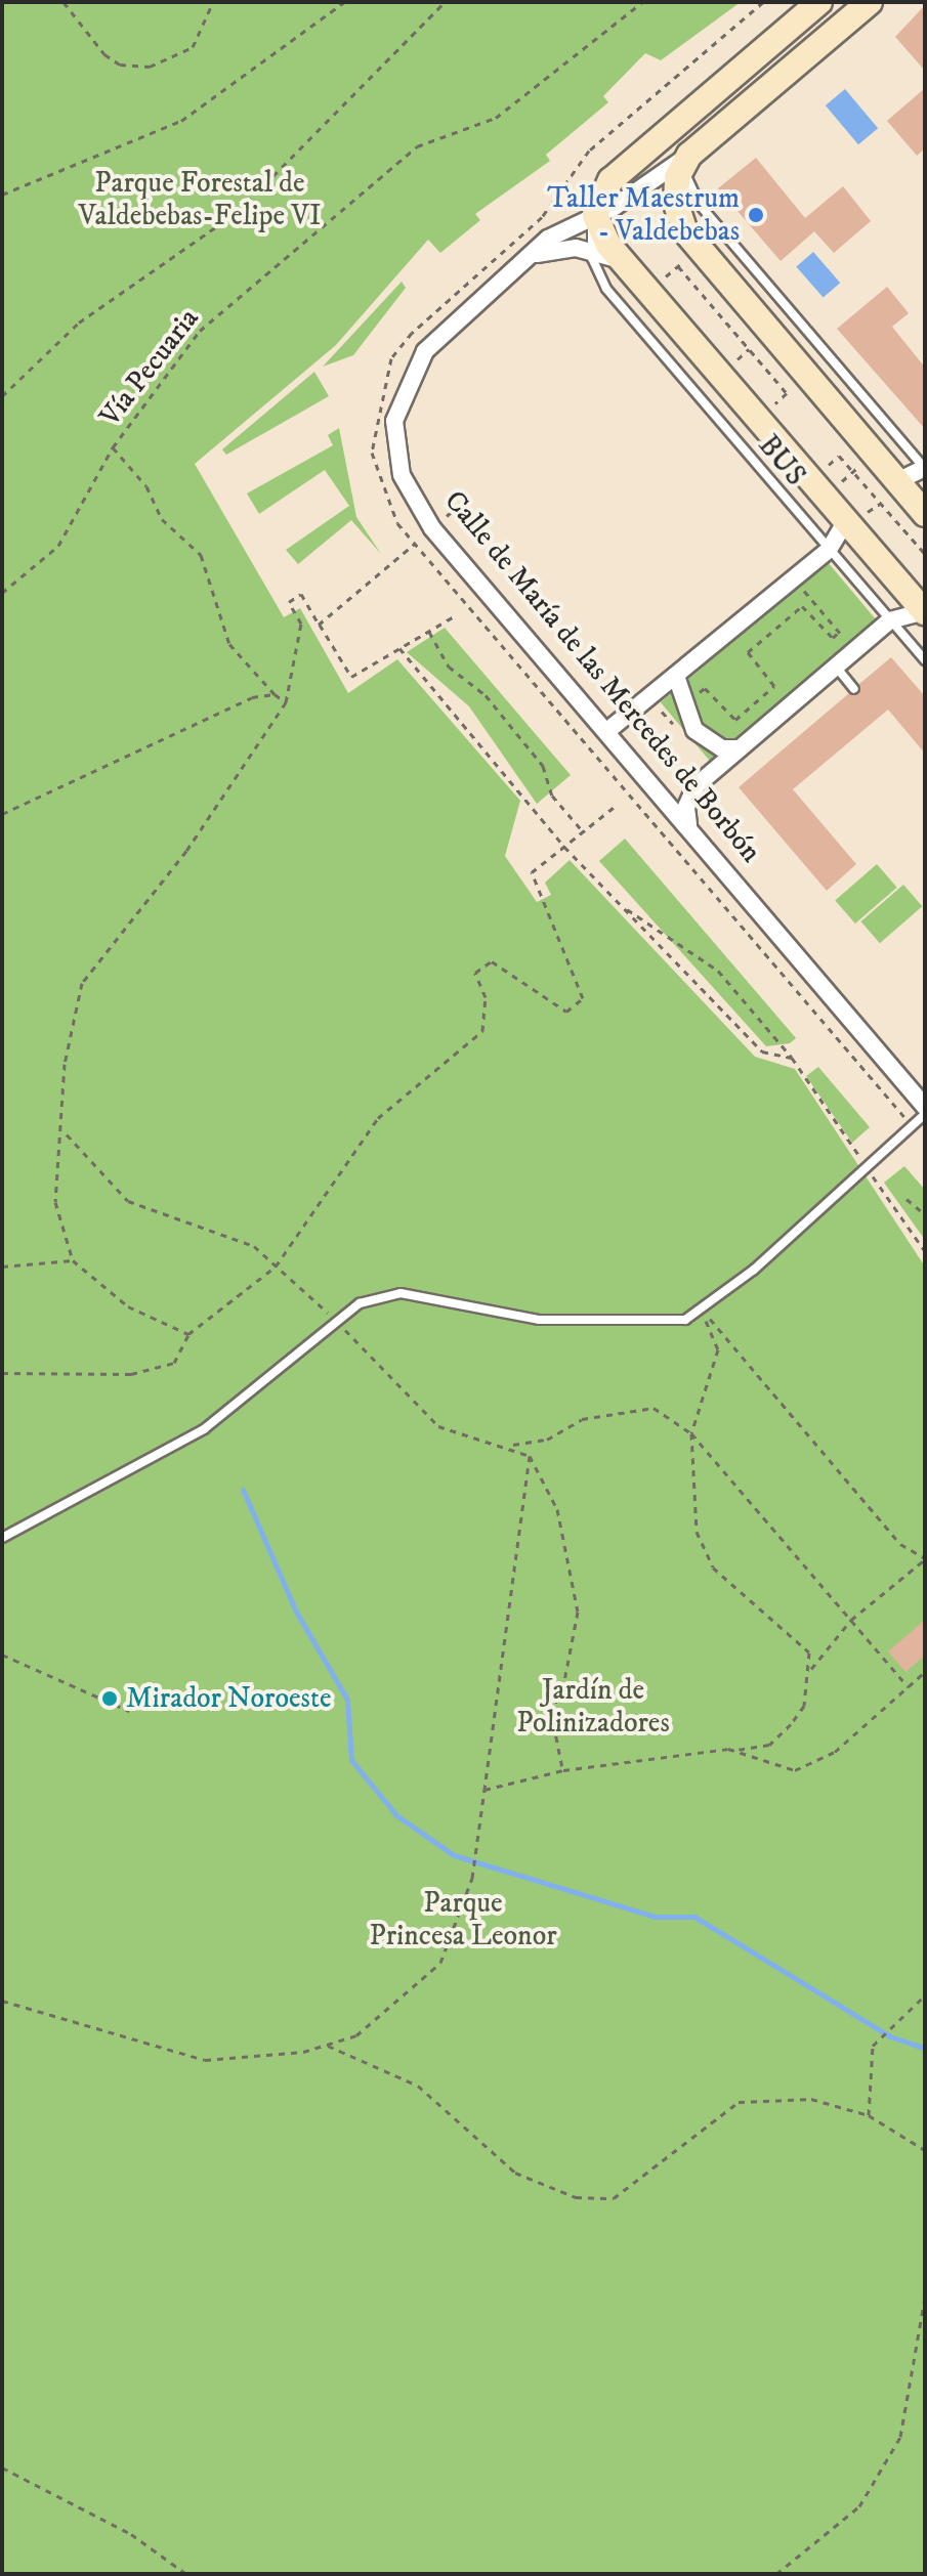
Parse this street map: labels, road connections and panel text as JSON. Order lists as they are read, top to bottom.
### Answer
{
  "streets": {
    "street": ["Calle de María de las Mercedes de Borbón"],
    "lane": ["BUS"],
    "path": ["Vía Pecuaria"]
  },
  "parks": ["Parque Forestal de Valdebebas-Felipe VI", "Jardín de Polinizadores", "Parque Princesa Leonor"],
  "places": ["Taller Maestrum - Valdebebas", "Mirador Noroeste"]
}
